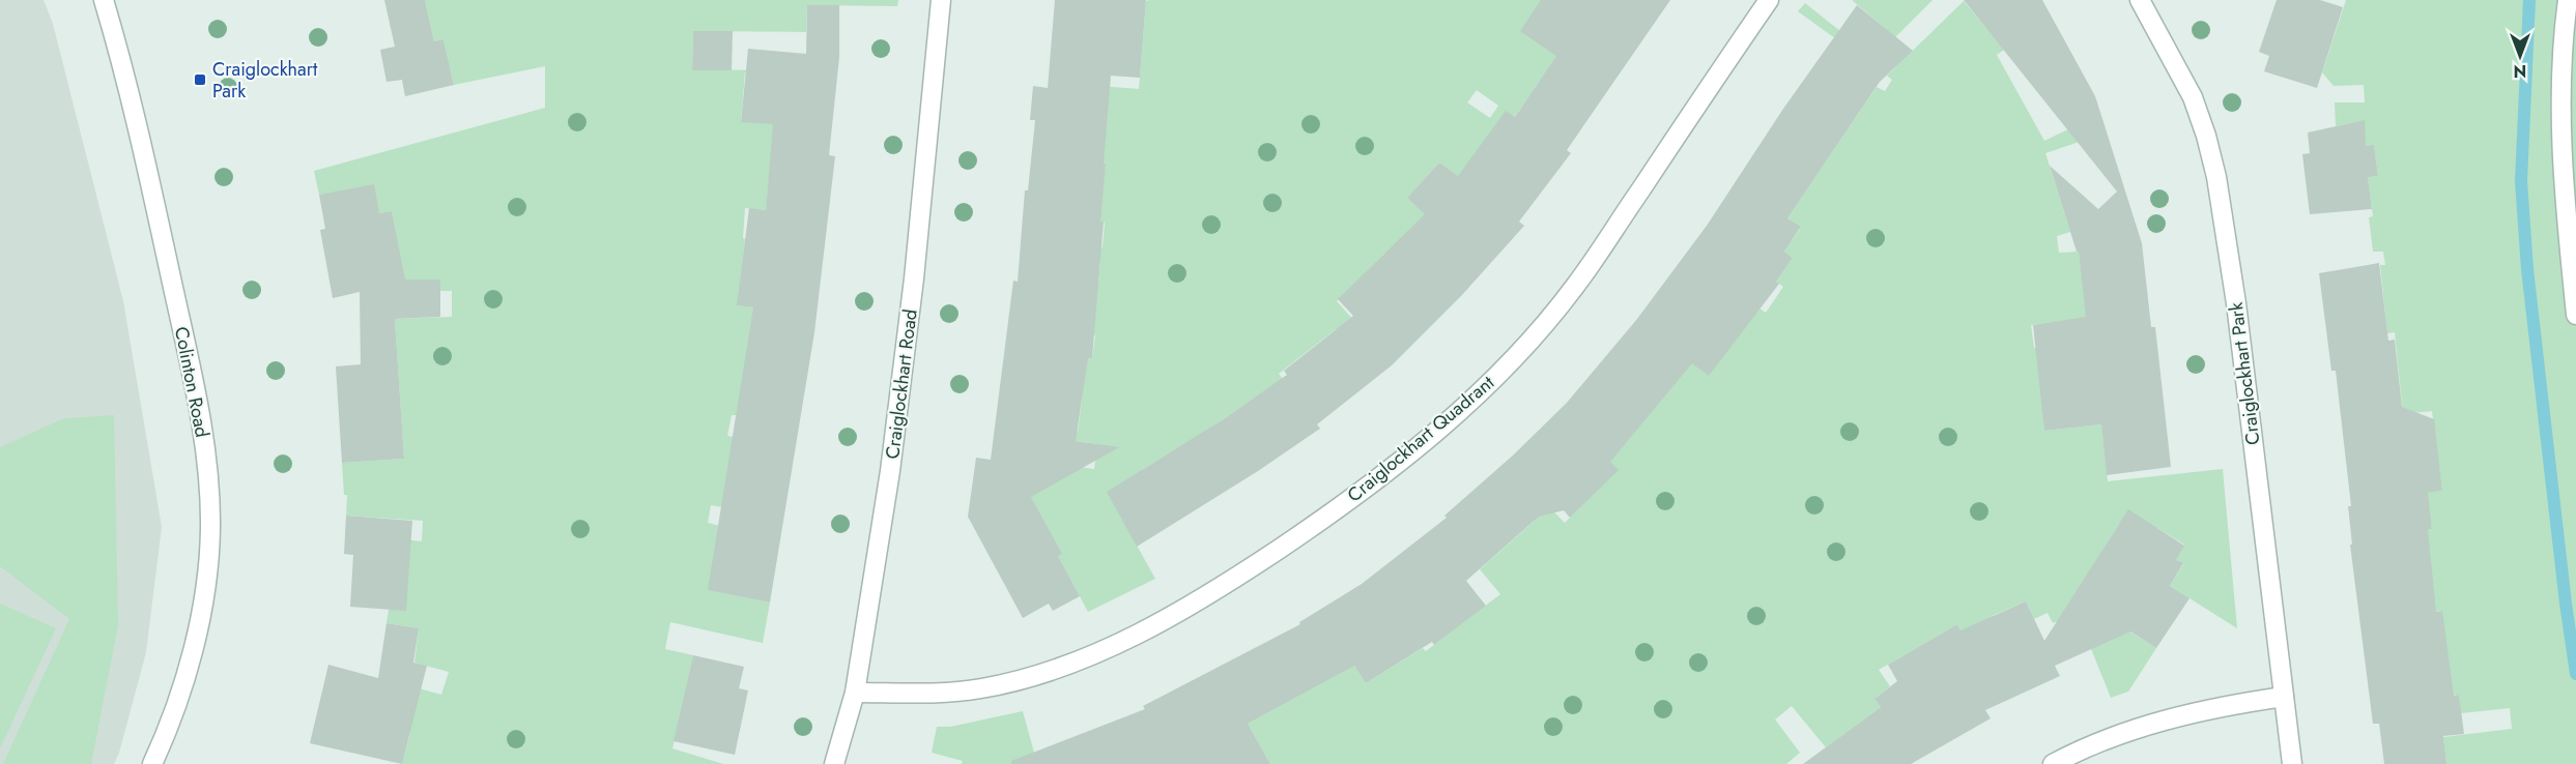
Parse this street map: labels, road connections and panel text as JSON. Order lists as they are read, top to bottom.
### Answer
{
  "streets": {
    "street": [
      "Craiglockhart Park",
      "Colinton Road",
      "Craiglockhart Road",
      "Craiglockhart Quadrant"
    ]
  },
  "crossings": [
    ["Craiglockhart Road", "Craiglockhart Quadrant"]
  ],
  "places": {
    "transit": ["Craiglockhart Park"]
  },
  "north": "bottom"
}
